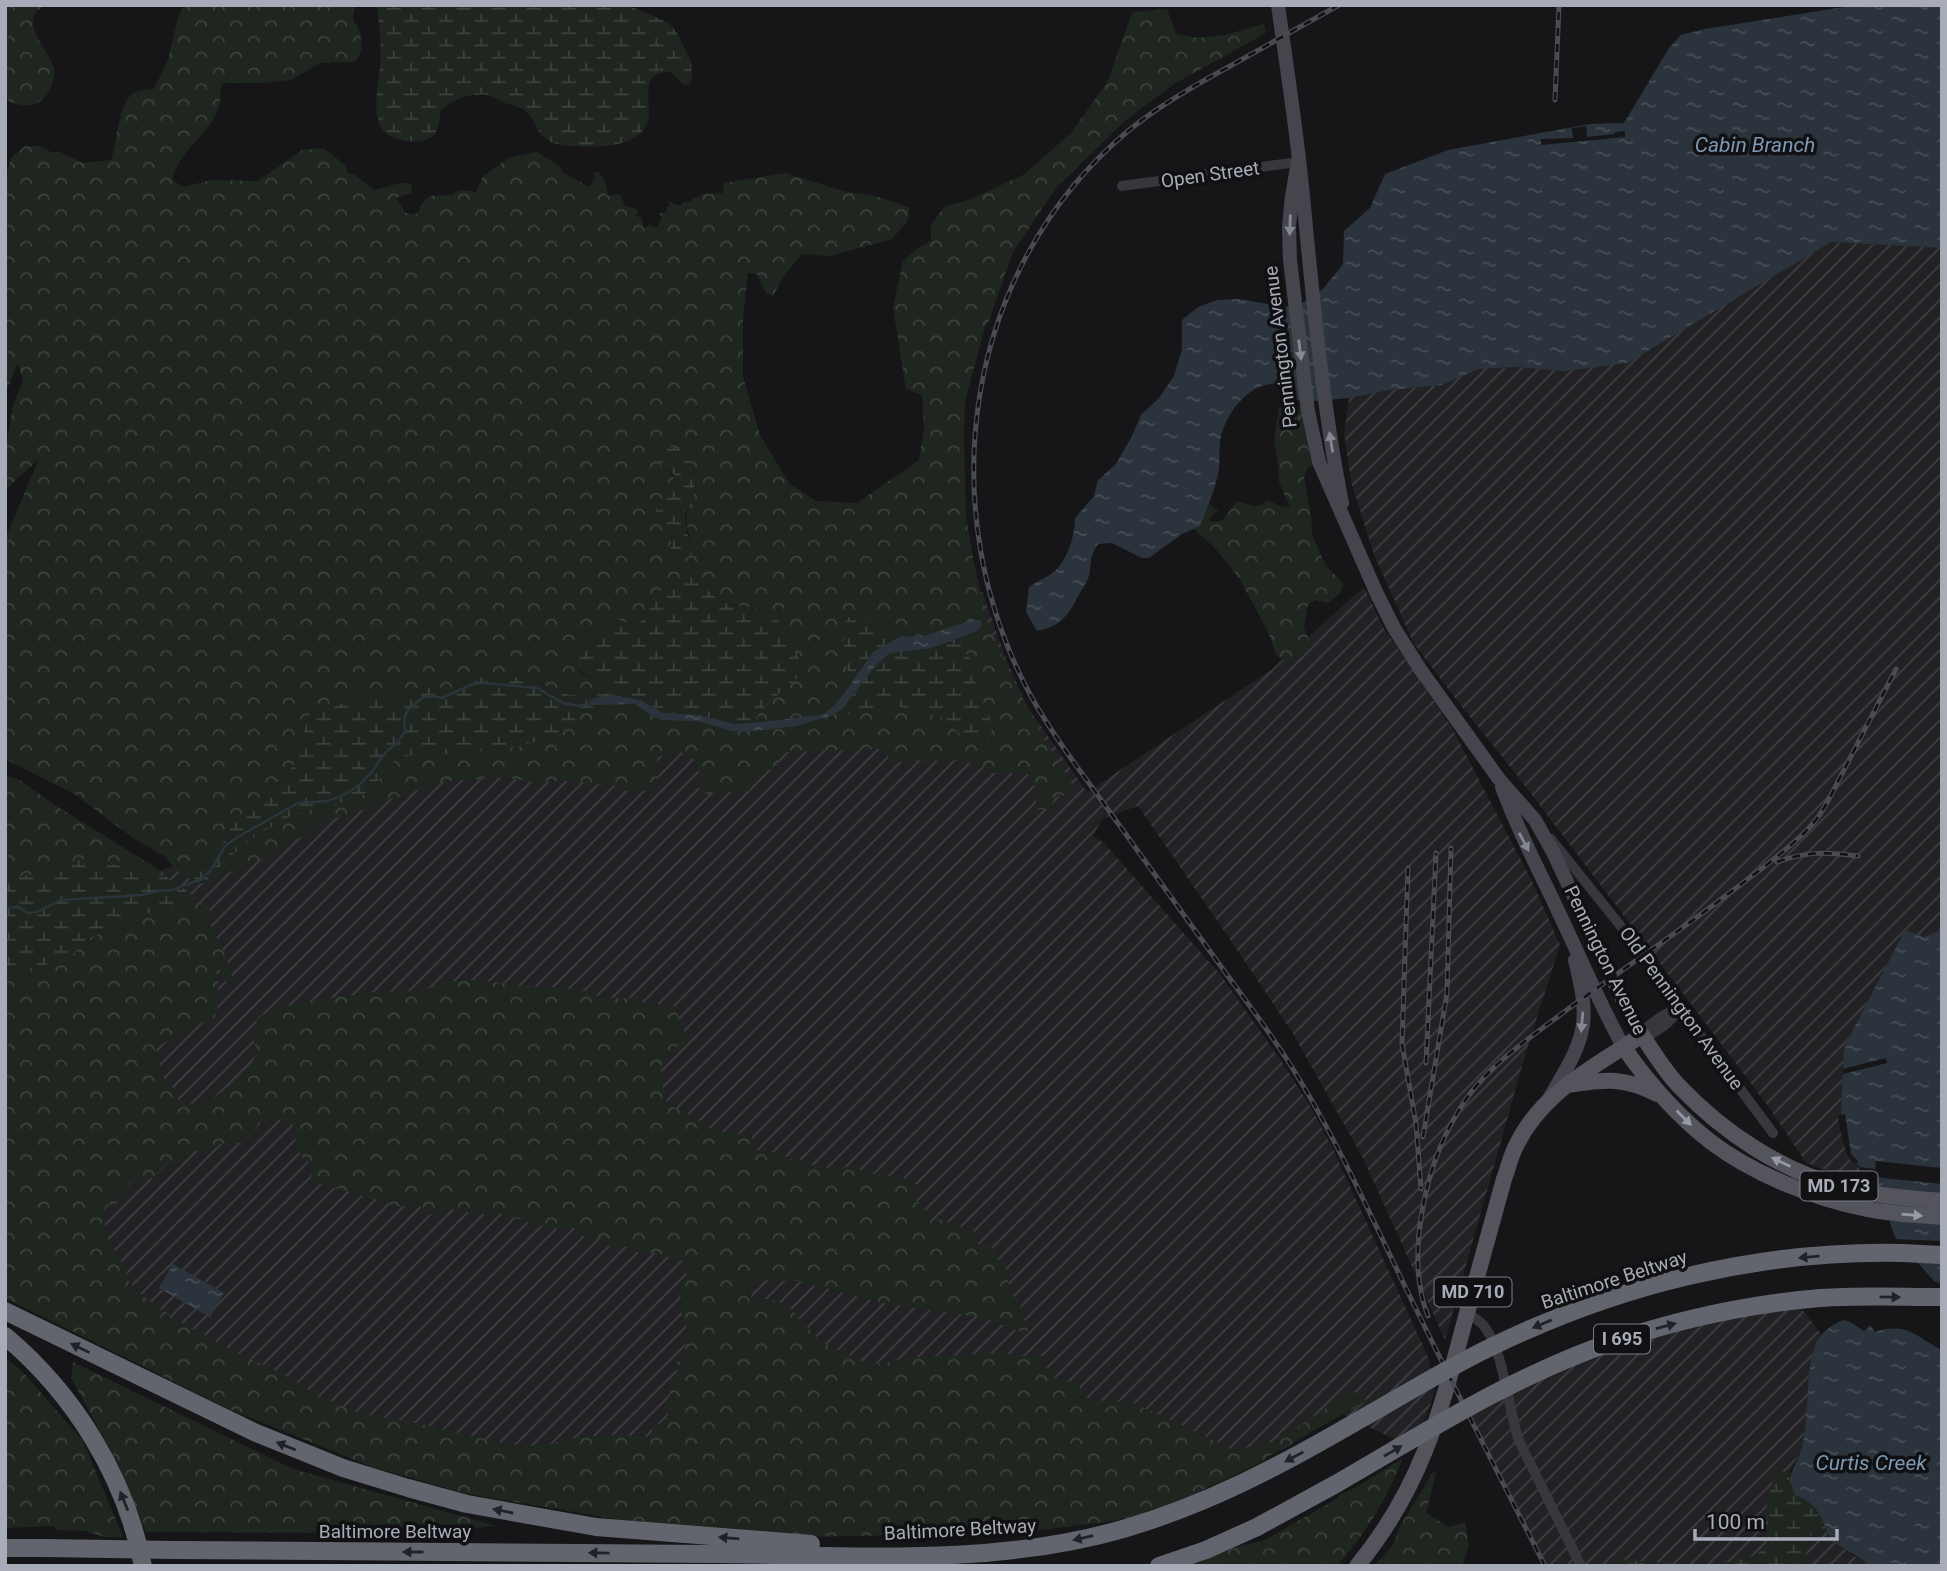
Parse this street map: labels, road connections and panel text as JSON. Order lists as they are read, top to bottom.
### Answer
{
  "streets": {
    "highway": ["Baltimore Beltway", "I 695"],
    "main road": ["Pennington Avenue", "MD 173", "MD 710"],
    "street": ["Open Street", "Old Pennington Avenue"]
  },
  "crossings": [
    ["Open Street", "Pennington Avenue"],
    ["Pennington Avenue", "Old Pennington Avenue"],
    ["Pennington Avenue", "MD 710"]
  ],
  "water": ["Cabin Branch", "Curtis Creek"],
  "scale_bar": "100 m"
}
